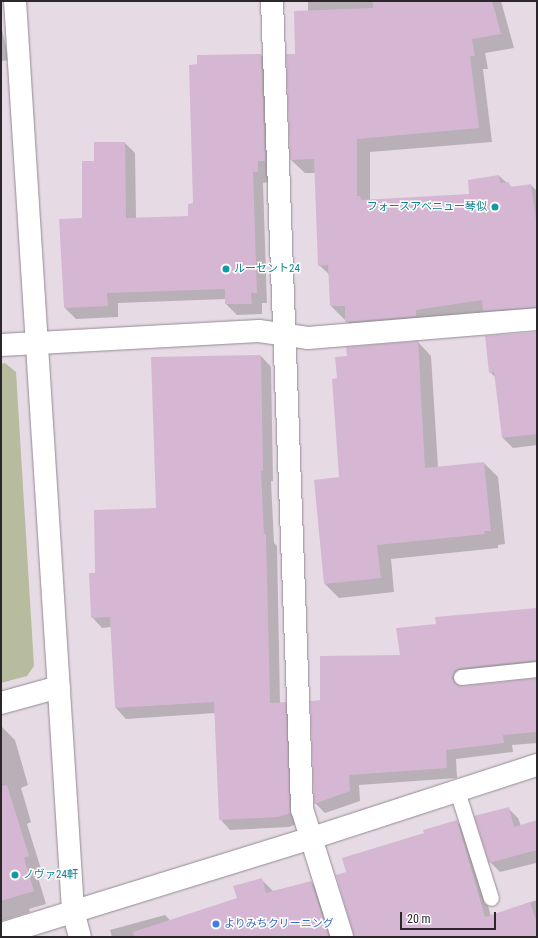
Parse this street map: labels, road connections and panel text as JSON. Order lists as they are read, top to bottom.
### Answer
{
  "places": [
    "フォースアベニュー琴似",
    "ルーセント24",
    "ノヴァ24軒",
    "よりみちクリーニング"
  ],
  "scale_bar": "20 m"
}
